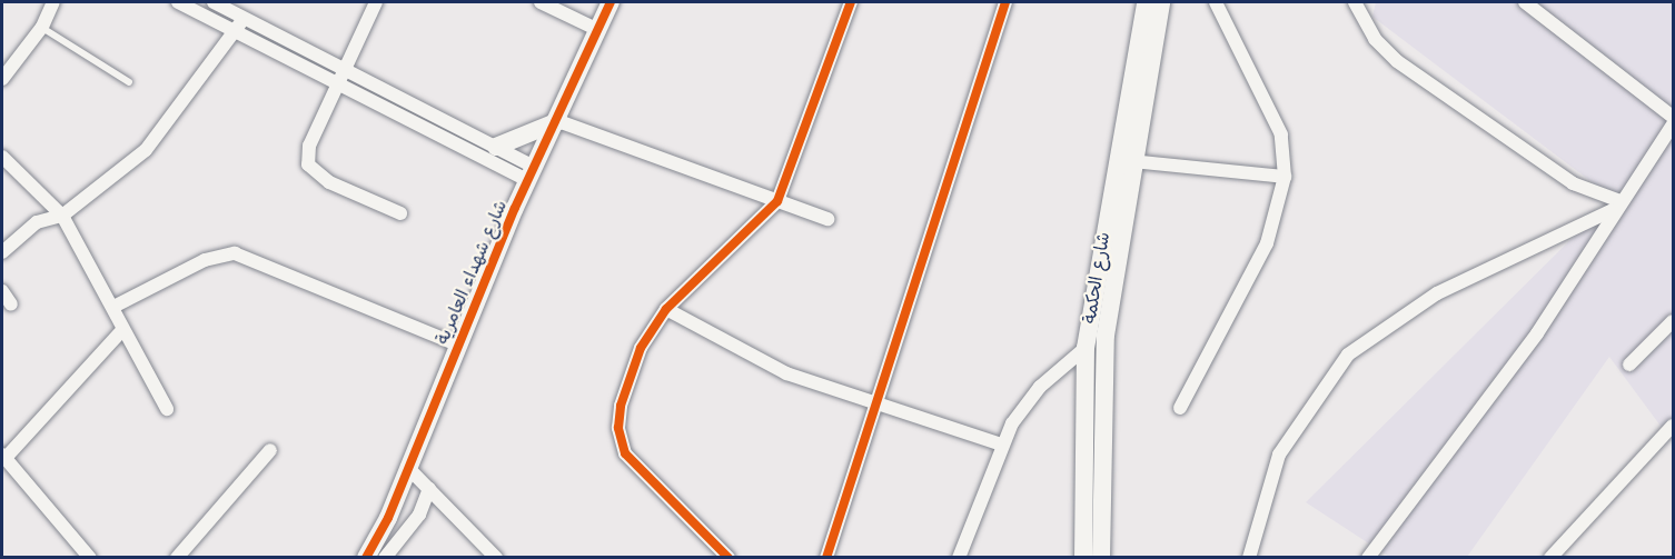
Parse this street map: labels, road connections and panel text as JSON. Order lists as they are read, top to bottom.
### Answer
{
  "streets": {
    "street": ["شارع شهداء العامرية", "شارع الحكمة"]
  }
}
